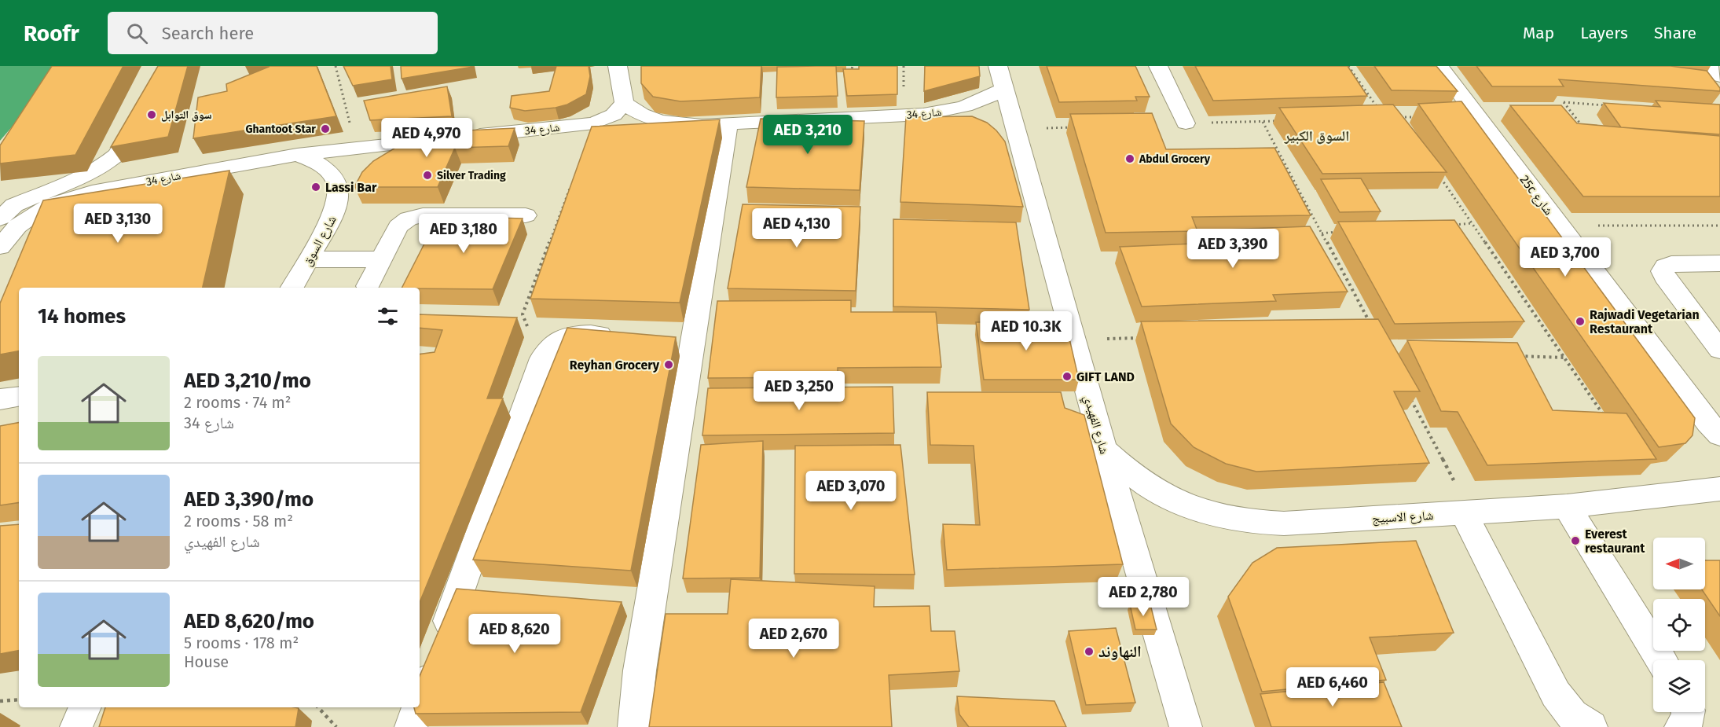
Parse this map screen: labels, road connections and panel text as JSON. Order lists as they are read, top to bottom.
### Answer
{
  "streets": {
    "street": [
      "شارع 34",
      "25c شارع",
      "شارع السوق",
      "شارع الفهيدي",
      "شارع الاسبيج"
    ]
  },
  "crossings": [
    ["شارع 34", "شارع السوق"],
    ["شارع 34", "شارع الفهيدي"],
    ["شارع الفهيدي", "شارع الاسبيج"]
  ],
  "districts": ["السوق الكبير"],
  "places": [
    "سوق التوابل",
    "Ghantoot Star",
    "Abdul Grocery",
    "Silver Trading",
    "Lassi Bar",
    "Rajwadi Vegetarian Restaurant",
    "Reyhan Grocery",
    "GIFT LAND",
    "Everest restaurant",
    "النهاوند"
  ],
  "north": "left",
  "page": {
    "header": "Roofr",
    "search": "Search here",
    "nav": ["Map", "Layers", "Share"],
    "price": [
      "AED 3,210",
      "AED 4,970",
      "AED 3,130",
      "AED 4,130",
      "AED 3,180",
      "AED 3,390",
      "AED 3,700",
      "AED 10.3K",
      "AED 3,250",
      "AED 3,070",
      "AED 2,780",
      "AED 8,620",
      "AED 2,670",
      "AED 6,460"
    ],
    "heading": "14 homes",
    "list": [
      {
        "name": "AED 3,210/mo",
        "note": "2 rooms · 74 m² · شارع 34"
      },
      {
        "name": "AED 3,390/mo",
        "note": "2 rooms · 58 m² · شارع الفهيدي"
      },
      {
        "name": "AED 8,620/mo",
        "note": "5 rooms · 178 m² · House"
      }
    ]
  }
}
